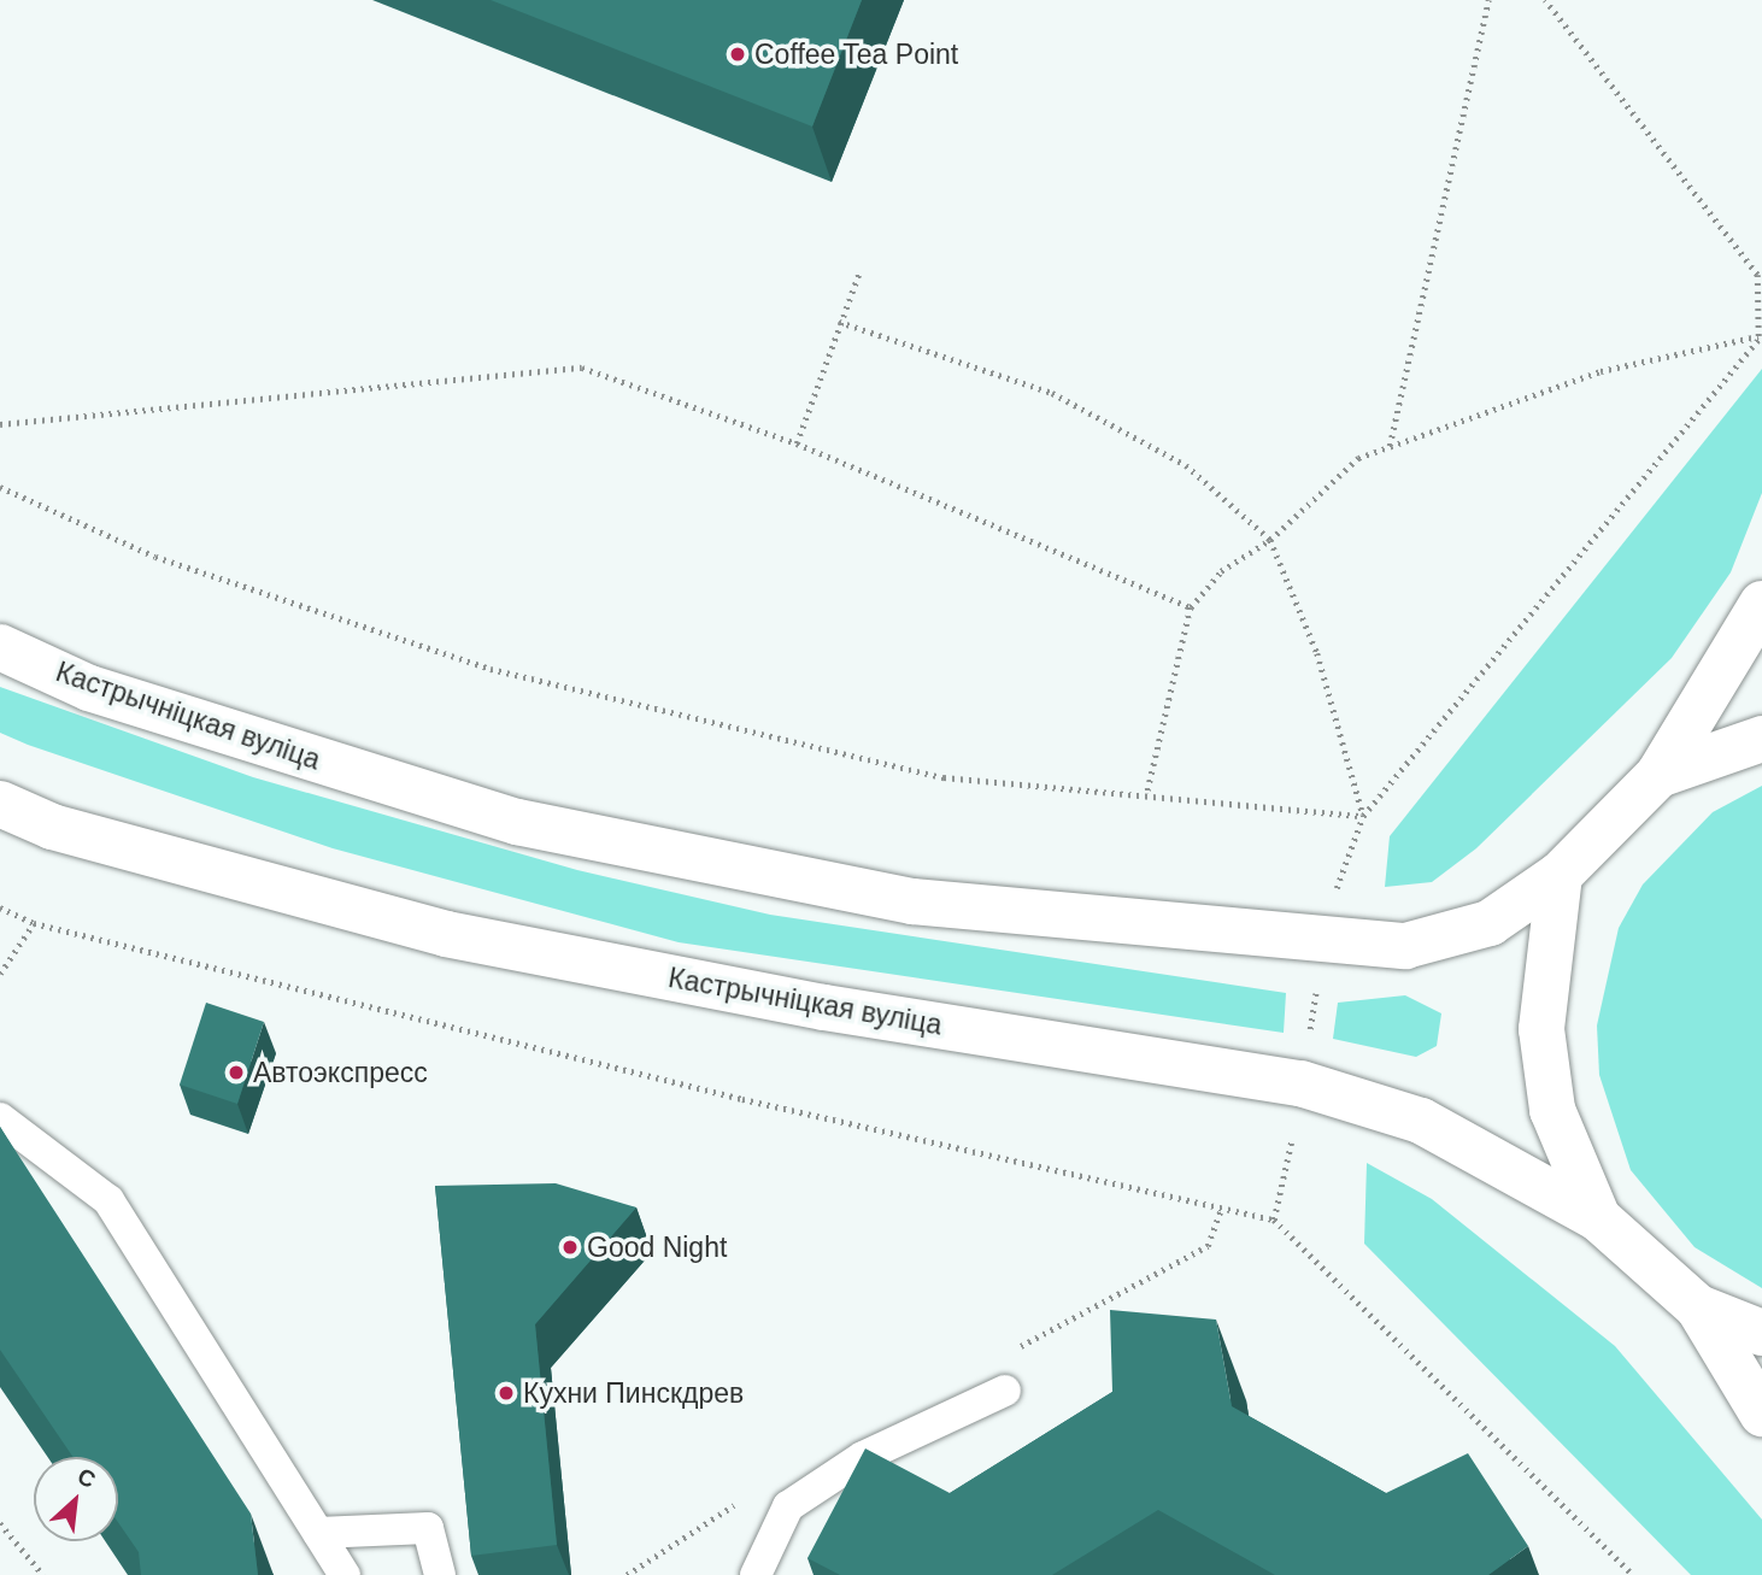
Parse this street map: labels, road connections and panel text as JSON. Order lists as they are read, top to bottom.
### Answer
{
  "streets": {
    "main road": ["Кастрычніцкая вуліца"]
  },
  "places": [
    "Coffee Tea Point",
    "Автоэкспресс",
    "Good Night",
    "Кухни Пинскдрев"
  ],
  "north": "top right"
}
